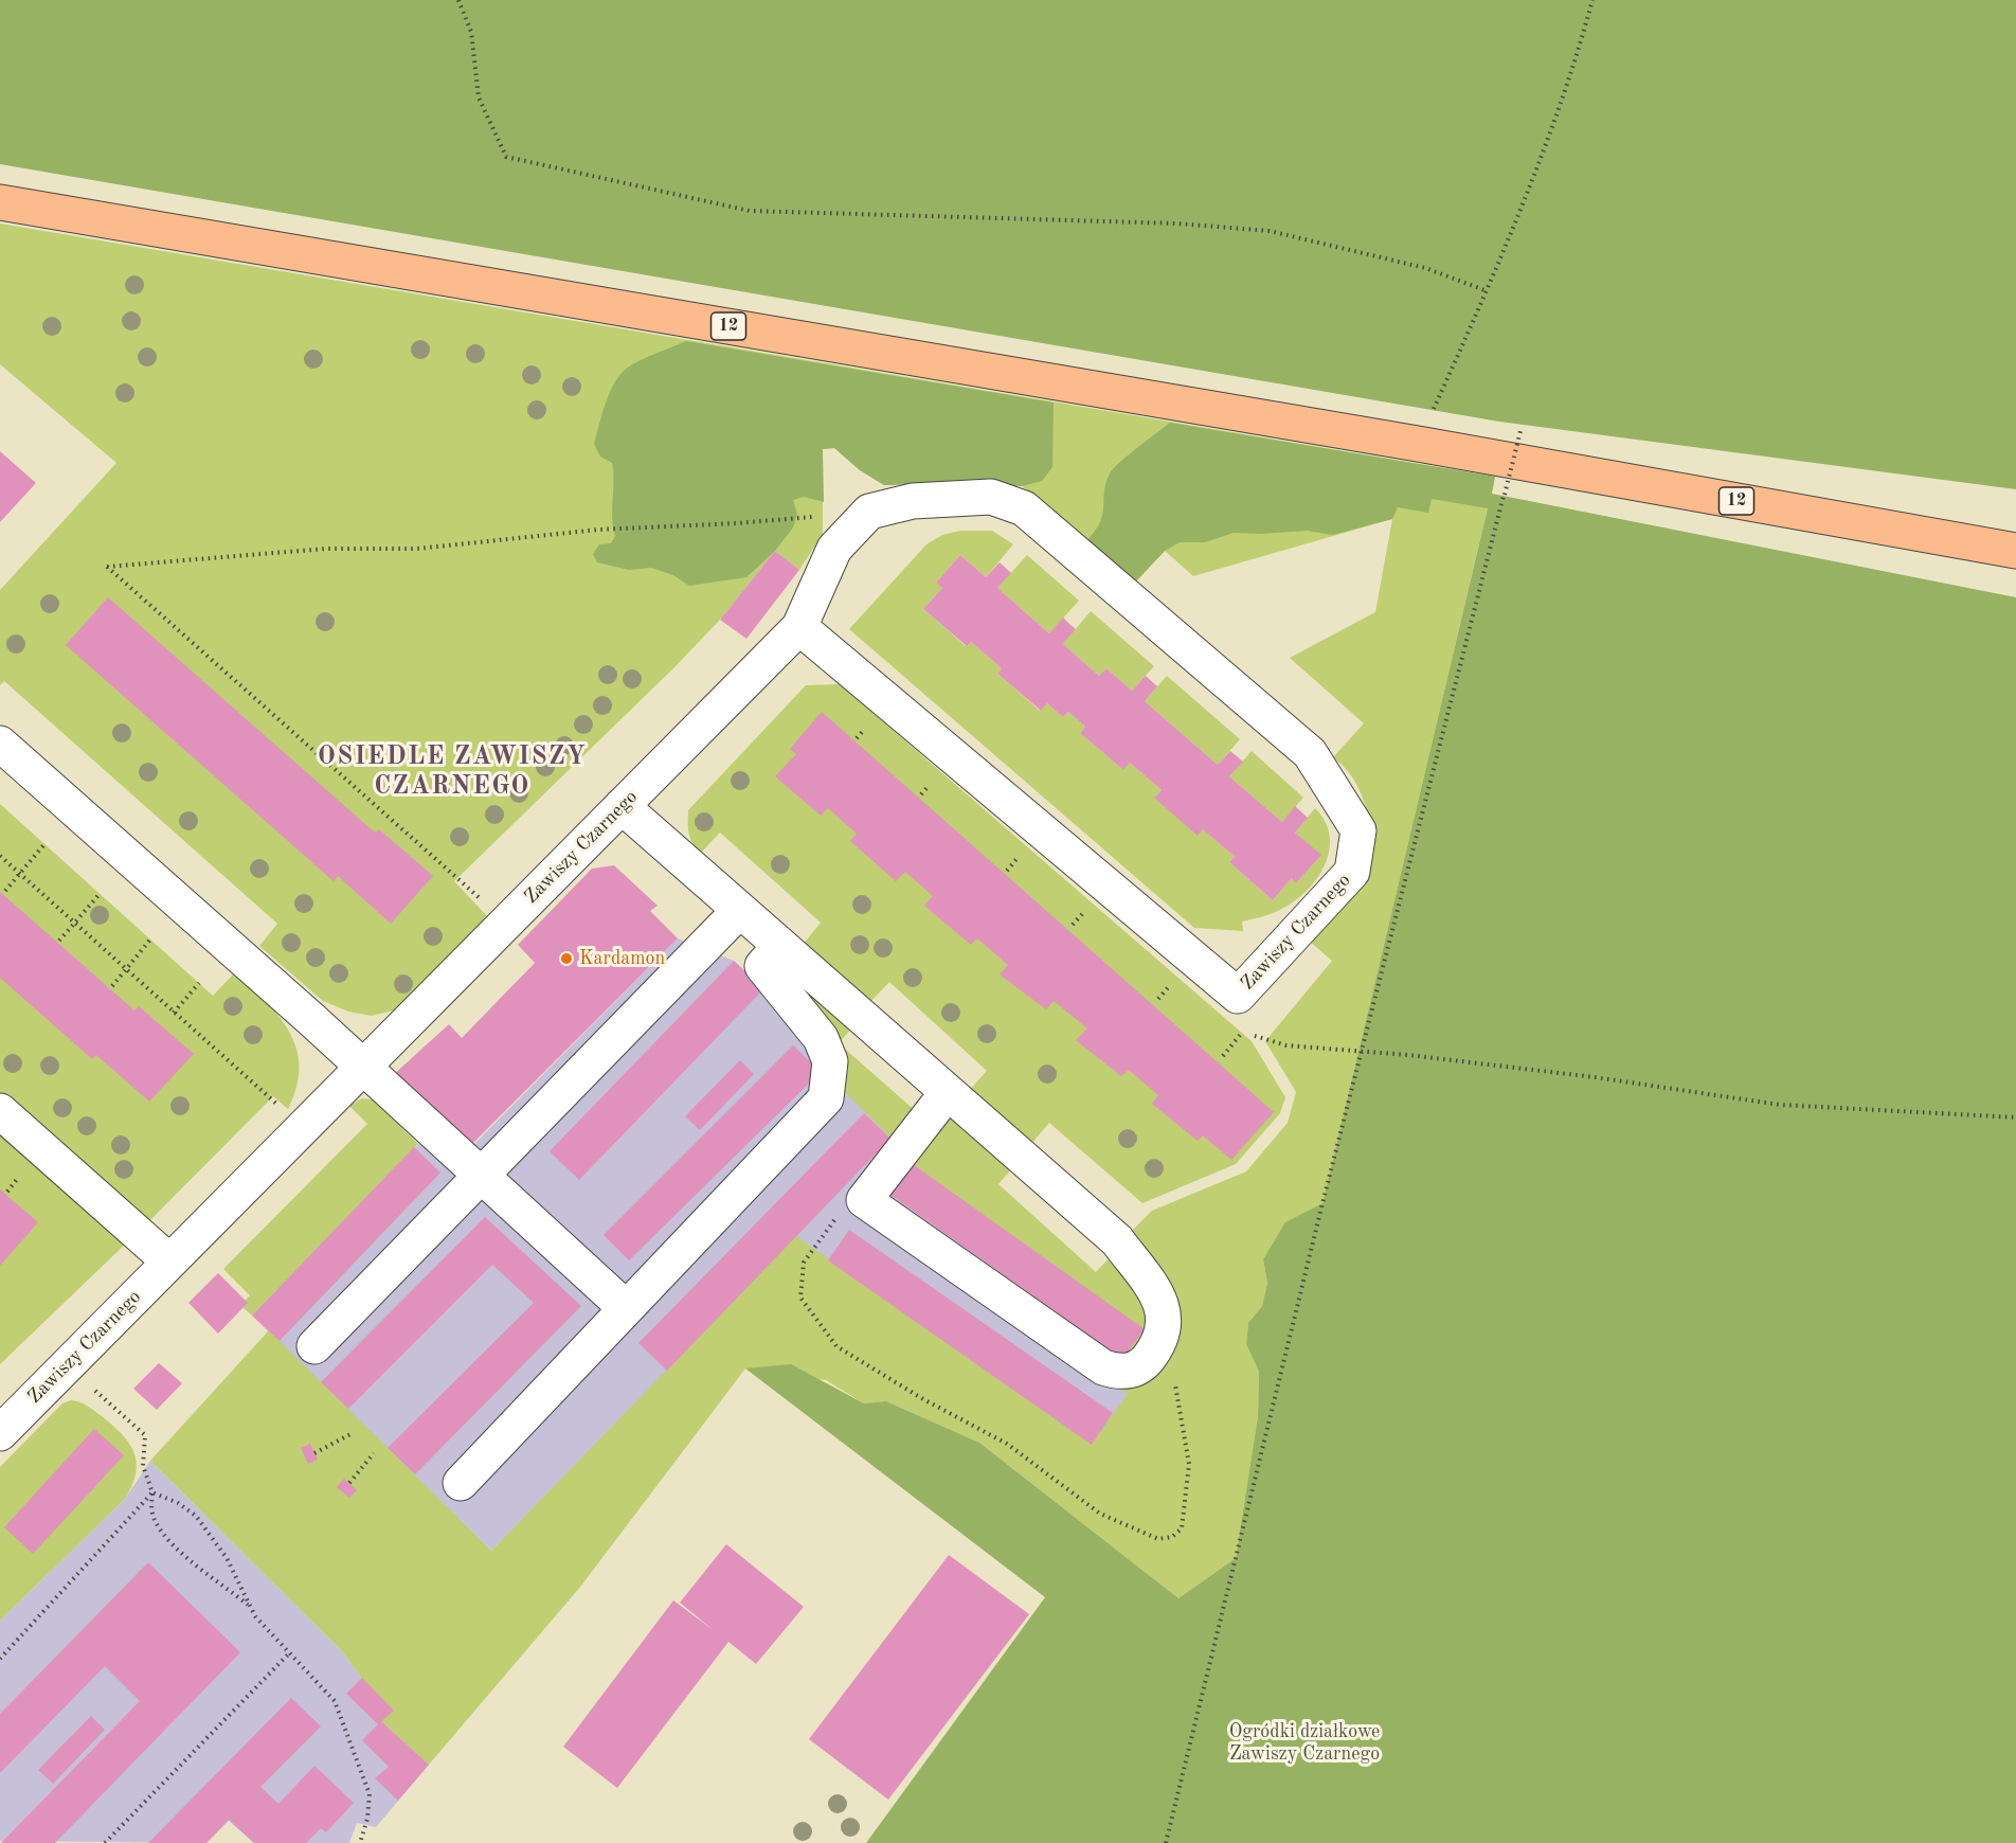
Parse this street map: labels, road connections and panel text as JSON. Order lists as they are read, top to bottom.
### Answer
{
  "streets": {
    "main road": ["12"],
    "street": ["Zawiszy Czarnego"]
  },
  "districts": ["OSIEDLE ZAWISZY CZARNEGO"],
  "parks": ["Ogródki działkowe Zawiszy Czarnego"],
  "places": ["Kardamon"]
}
